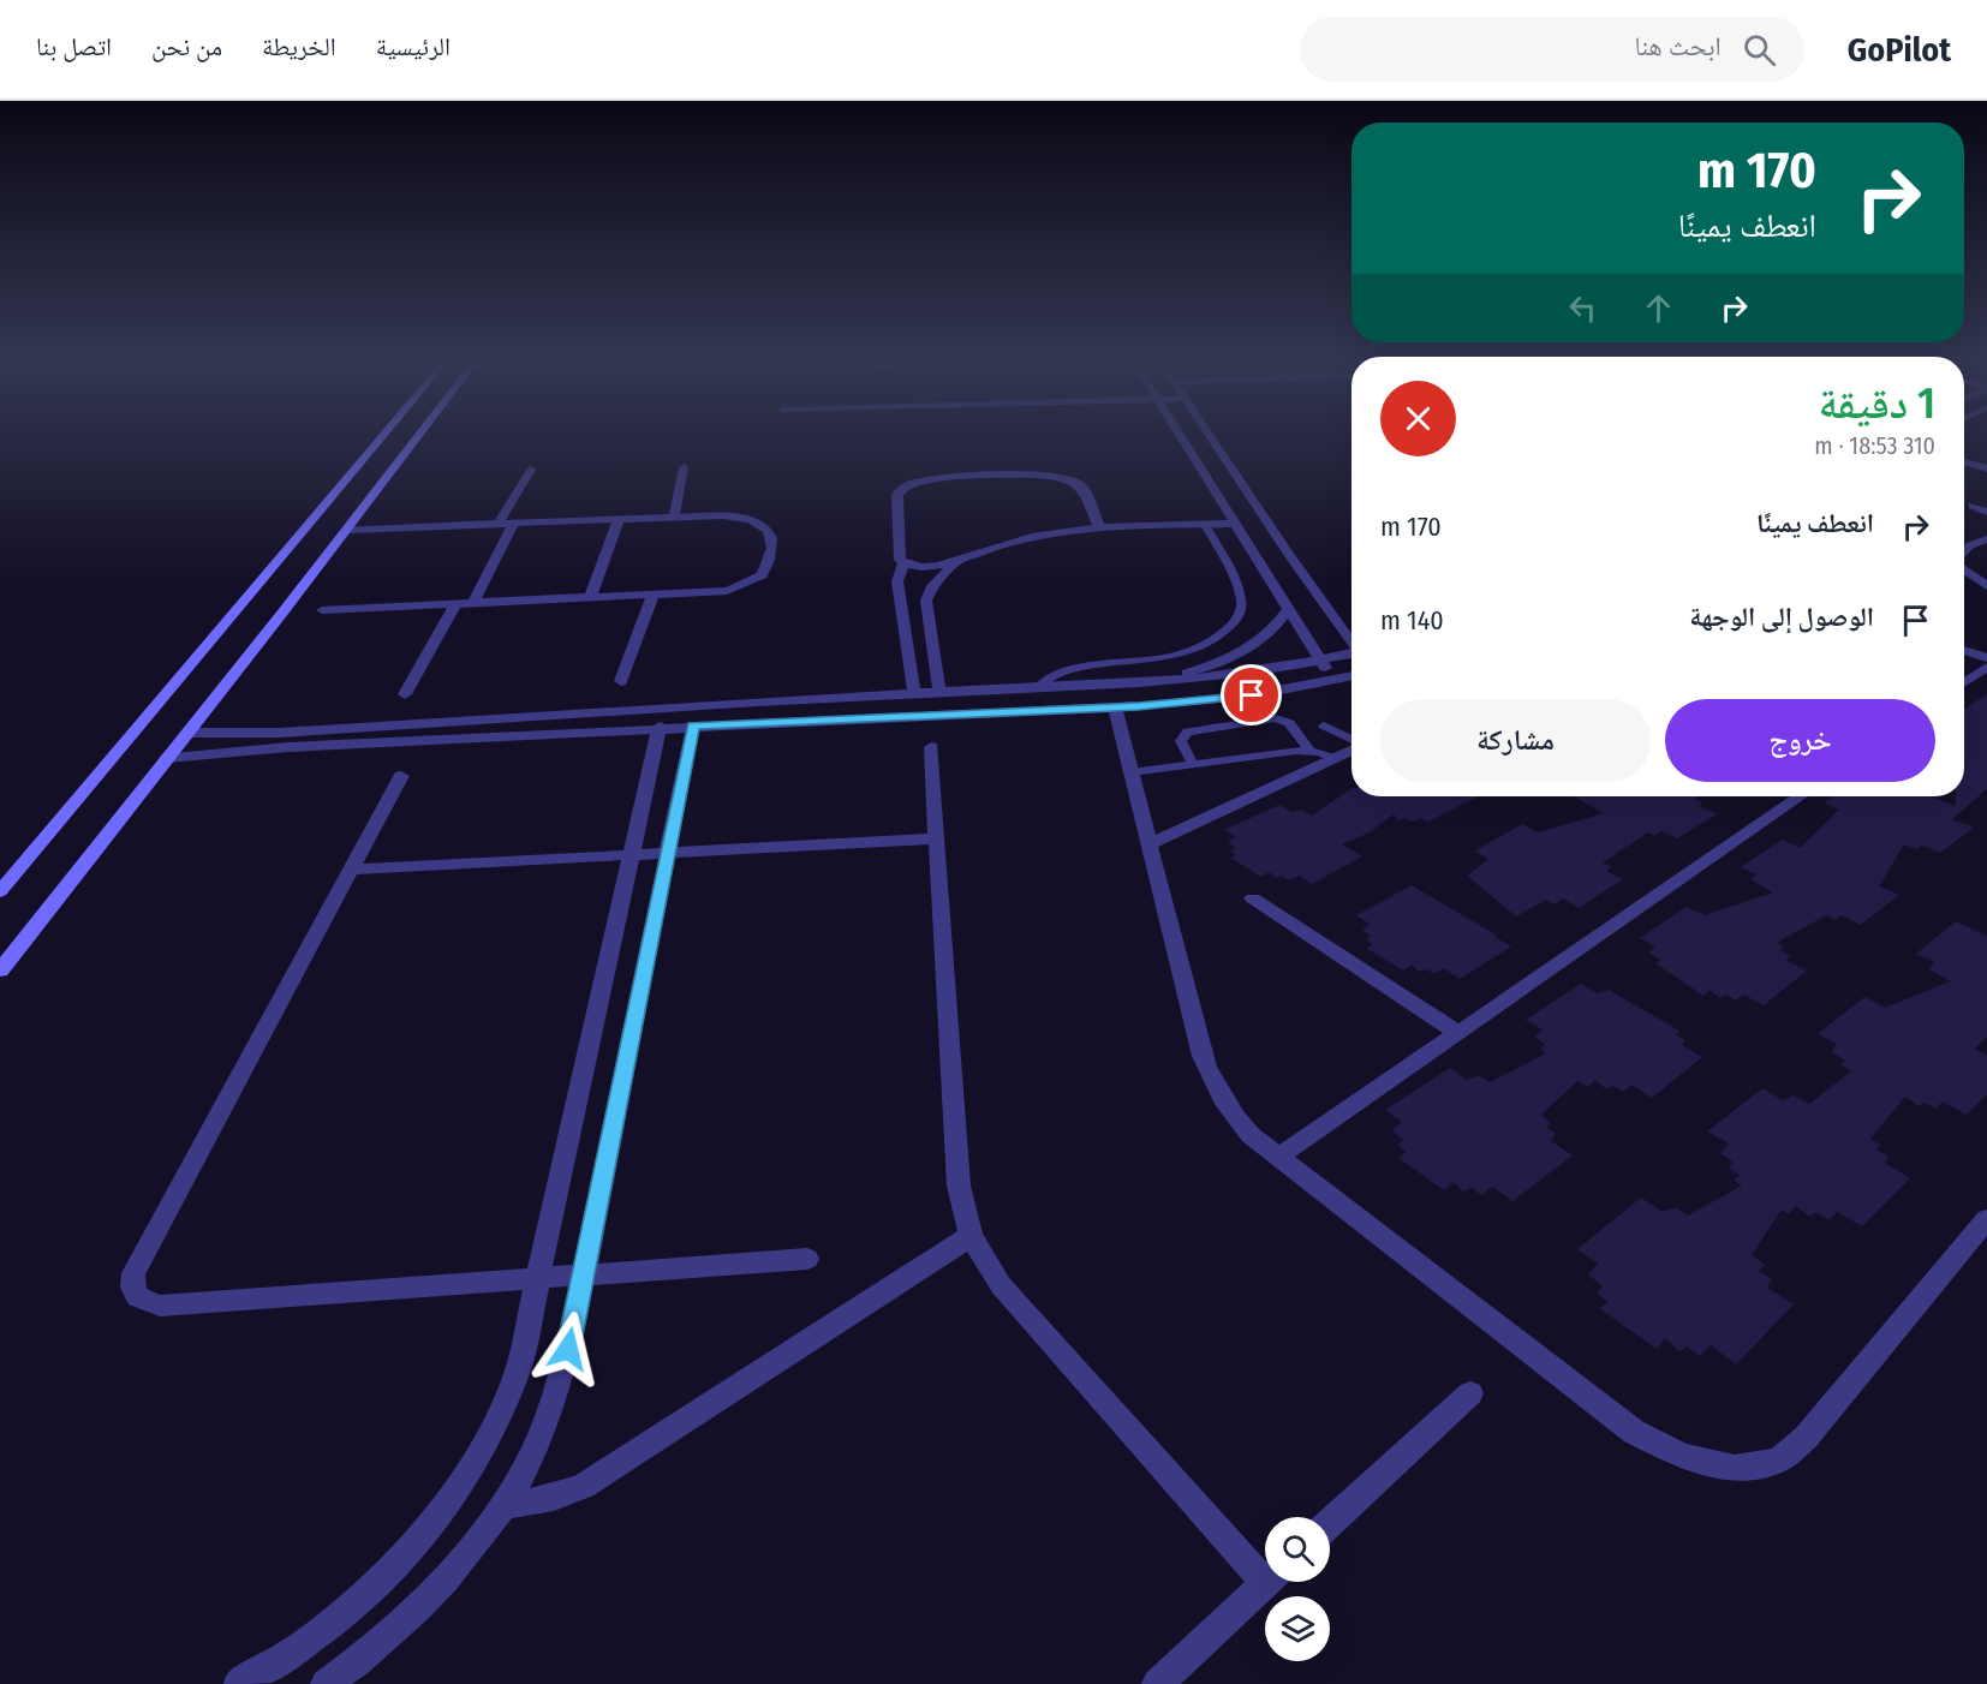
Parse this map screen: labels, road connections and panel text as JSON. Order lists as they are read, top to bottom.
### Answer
{
  "page": {
    "header": "GoPilot",
    "search": "ابحث هنا",
    "nav": [
      "الرئيسية",
      "الخريطة",
      "من نحن",
      "اتصل بنا"
    ],
    "turn": ["170 m", "انعطف يمينًا"],
    "heading": ["1 دقيقة", "310 m · 18:53"],
    "list": [
      {
        "name": "انعطف يمينًا",
        "value": "170 m"
      },
      {
        "name": "الوصول إلى الوجهة",
        "value": "140 m"
      }
    ],
    "buttons": ["خروج", "مشاركة"]
  }
}
